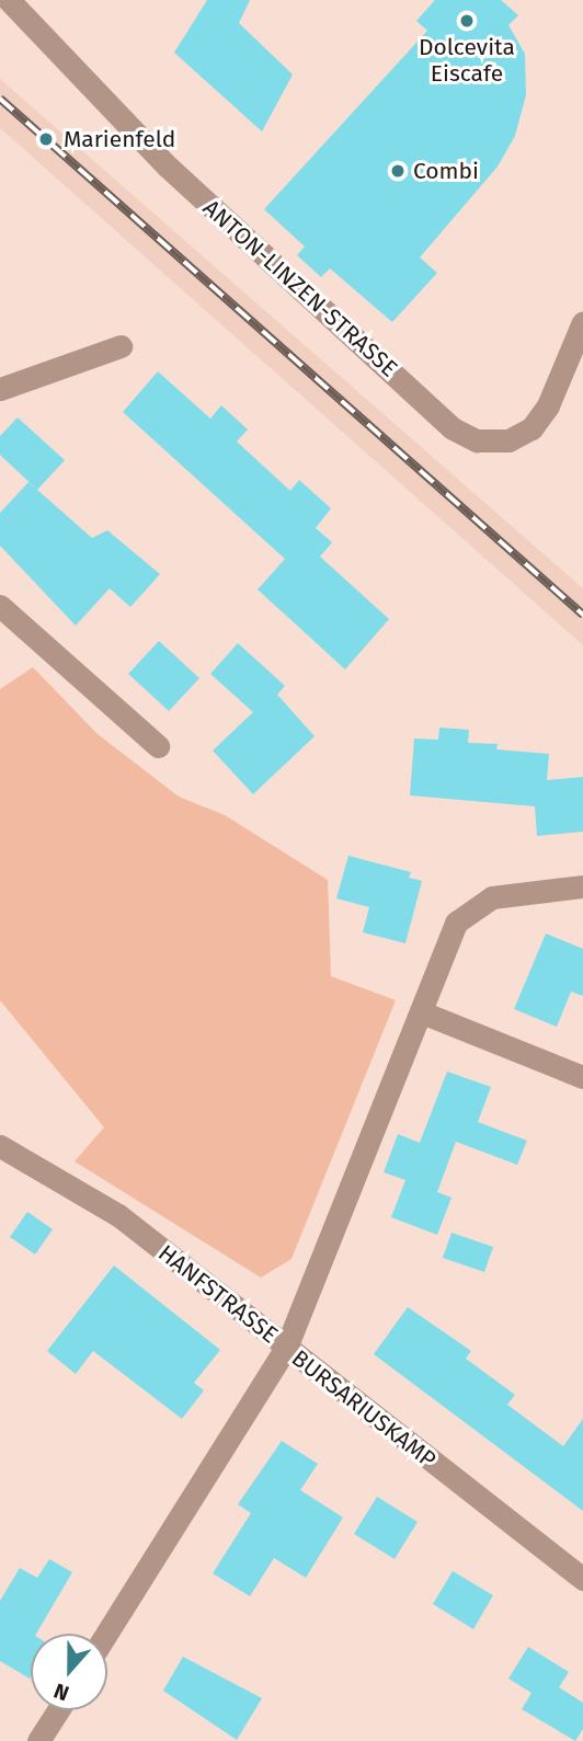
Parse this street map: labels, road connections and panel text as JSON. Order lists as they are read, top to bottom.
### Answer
{
  "streets": {
    "street": ["ANTON-LINZEN-STRASSE", "HANFSTRASSE", "BURSARIUSKAMP"]
  },
  "crossings": [
    ["HANFSTRASSE", "BURSARIUSKAMP"]
  ],
  "places": ["Dolcevita Eiscafe", "Marienfeld", "Combi"],
  "north": "bottom"
}
